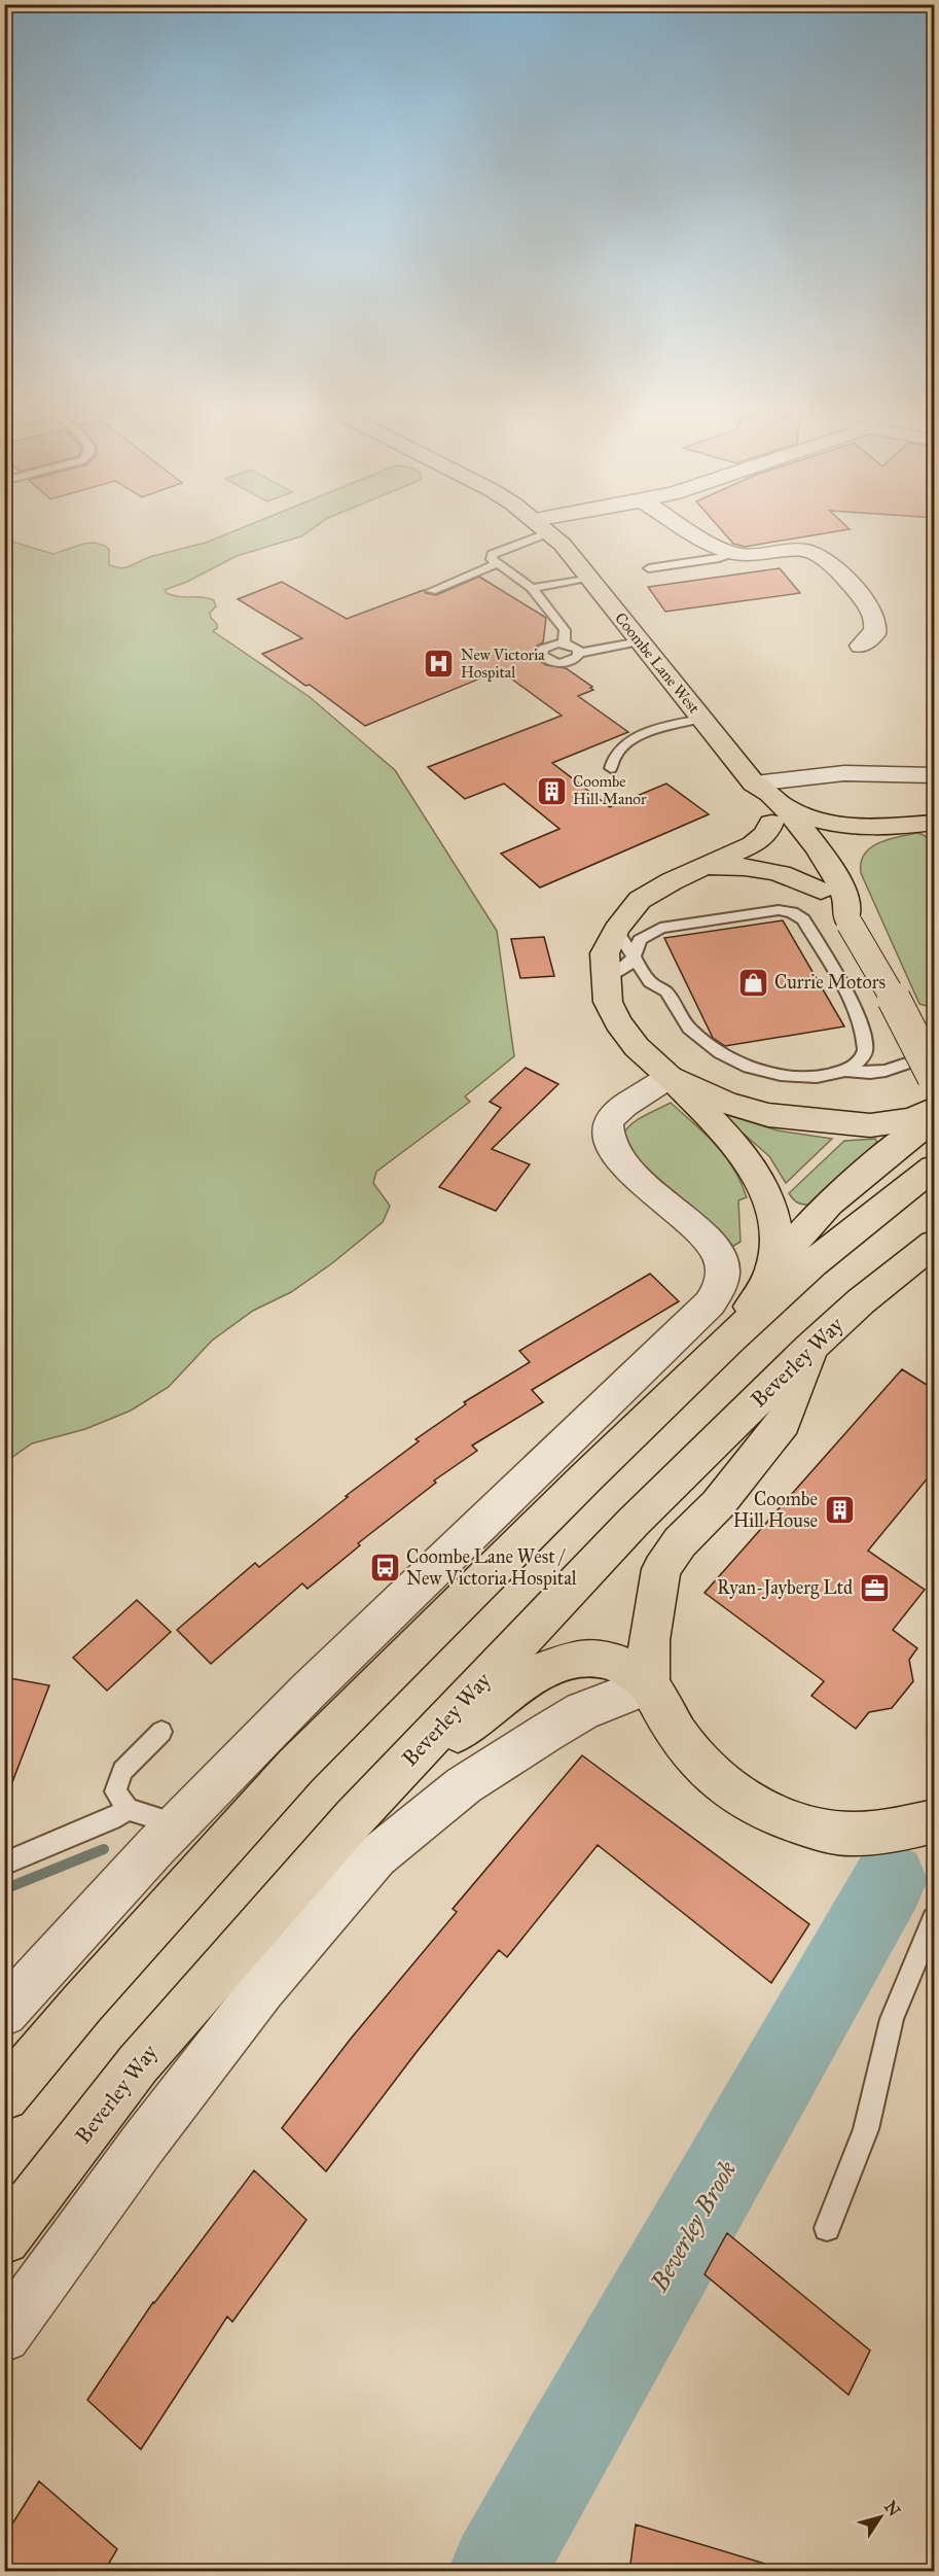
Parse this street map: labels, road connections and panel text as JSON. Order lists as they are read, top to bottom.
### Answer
{
  "streets": {
    "main road": ["Coombe Lane West", "Beverley Way"]
  },
  "water": ["Beverley Brook"],
  "places": {
    "hospital": ["New Victoria Hospital"],
    "building": ["Coombe Hill Manor", "Coombe Hill House"],
    "shop": ["Currie Motors"],
    "bus stop": ["Coombe Lane West / New Victoria Hospital"],
    "office": ["Ryan-Jayberg Ltd"]
  },
  "north": "top right"
}
